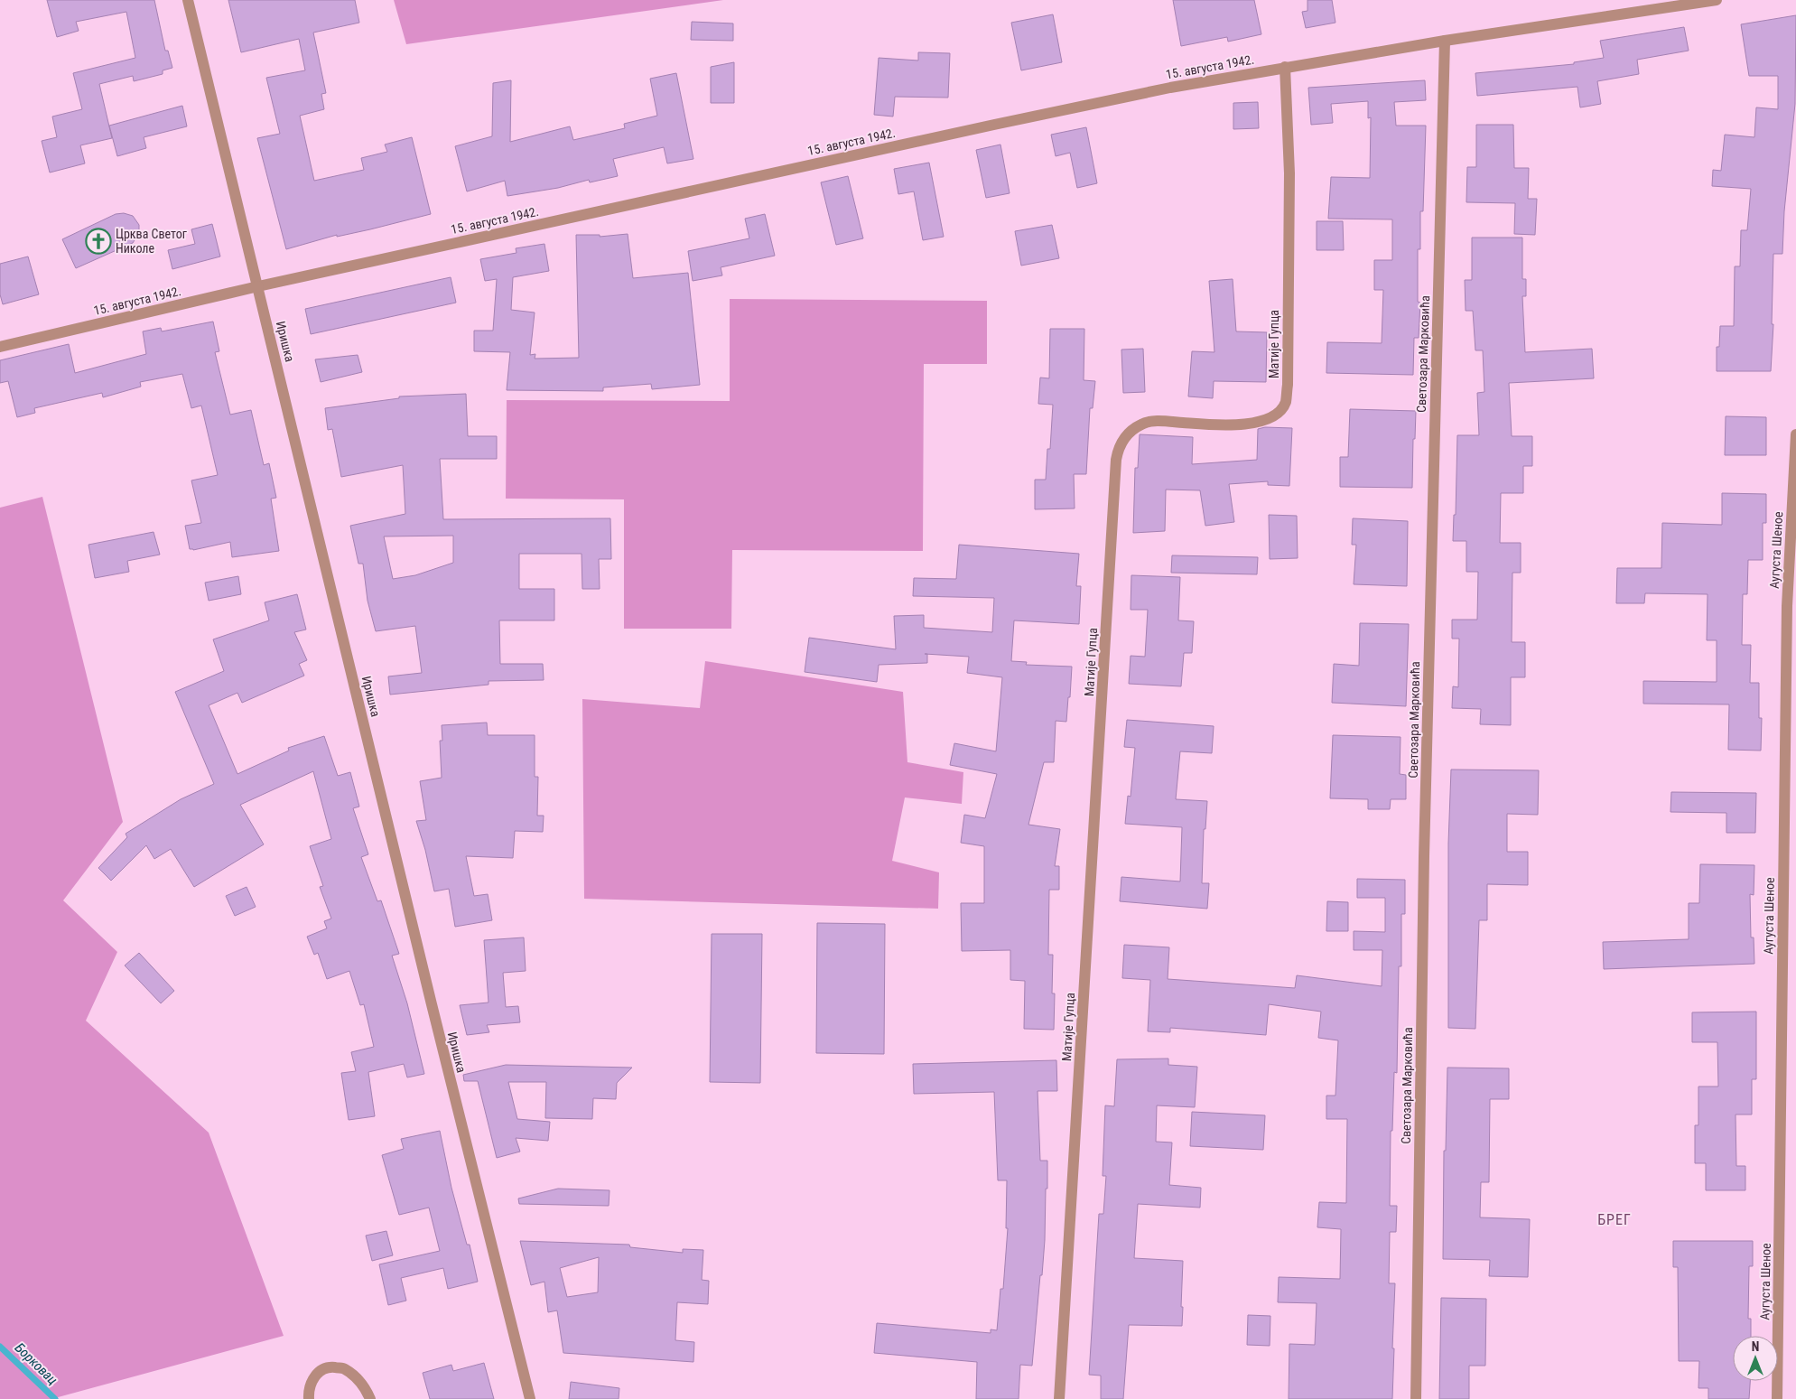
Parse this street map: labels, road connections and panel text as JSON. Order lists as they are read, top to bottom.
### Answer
{
  "streets": {
    "street": [
      "15. августа 1942.",
      "Иришка",
      "Матије Гупца",
      "Светозара Марковића",
      "Аугуста Шеное"
    ]
  },
  "crossings": [
    ["15. августа 1942.", "Иришка"],
    ["15. августа 1942.", "Матије Гупца"],
    ["15. августа 1942.", "Светозара Марковића"]
  ],
  "districts": ["БРЕГ"],
  "water": ["Борковац"],
  "places": {
    "church": ["Црква Светог Николе"]
  },
  "north": "top"
}
